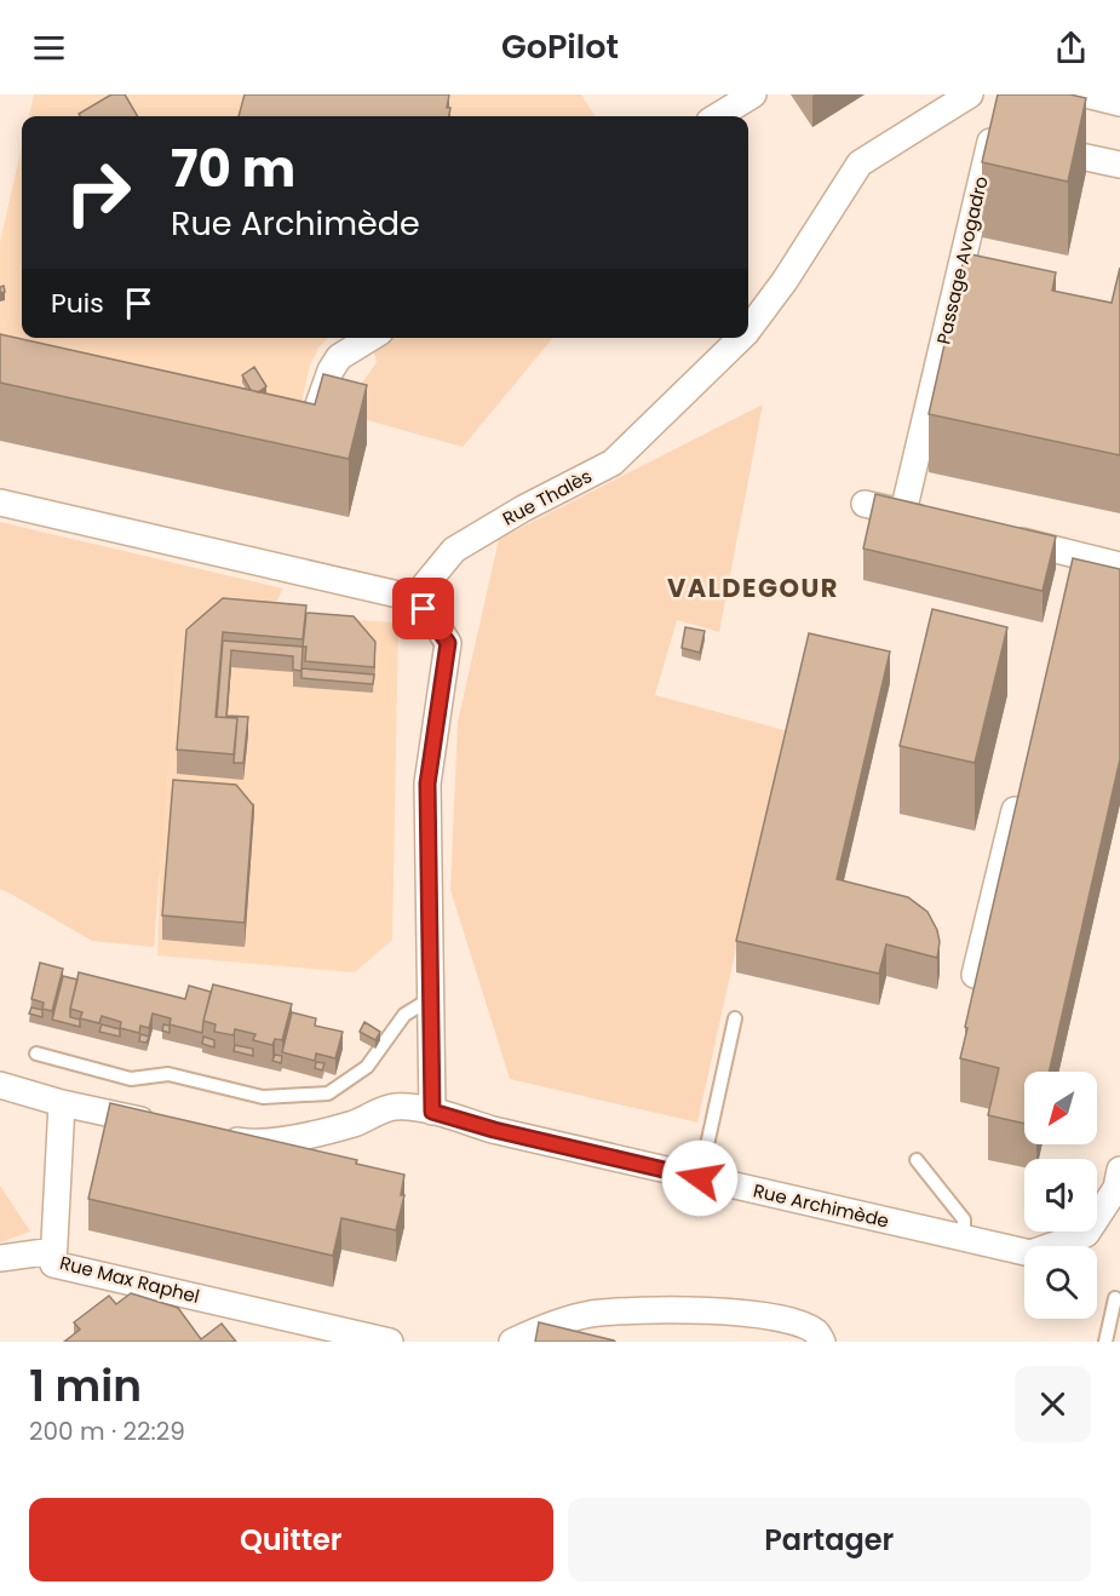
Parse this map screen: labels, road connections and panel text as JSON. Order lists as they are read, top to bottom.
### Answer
{
  "streets": {
    "street": [
      "Passage Avogadro",
      "Rue Thalès",
      "Rue Archimède",
      "Rue Max Raphel"
    ]
  },
  "districts": ["VALDEGOUR"],
  "north": "bottom left",
  "page": {
    "header": "GoPilot",
    "turn": ["70 m", "Rue Archimède"],
    "then": "Puis",
    "heading": ["1 min", "200 m · 22:29"],
    "buttons": ["Quitter", "Partager"]
  }
}
